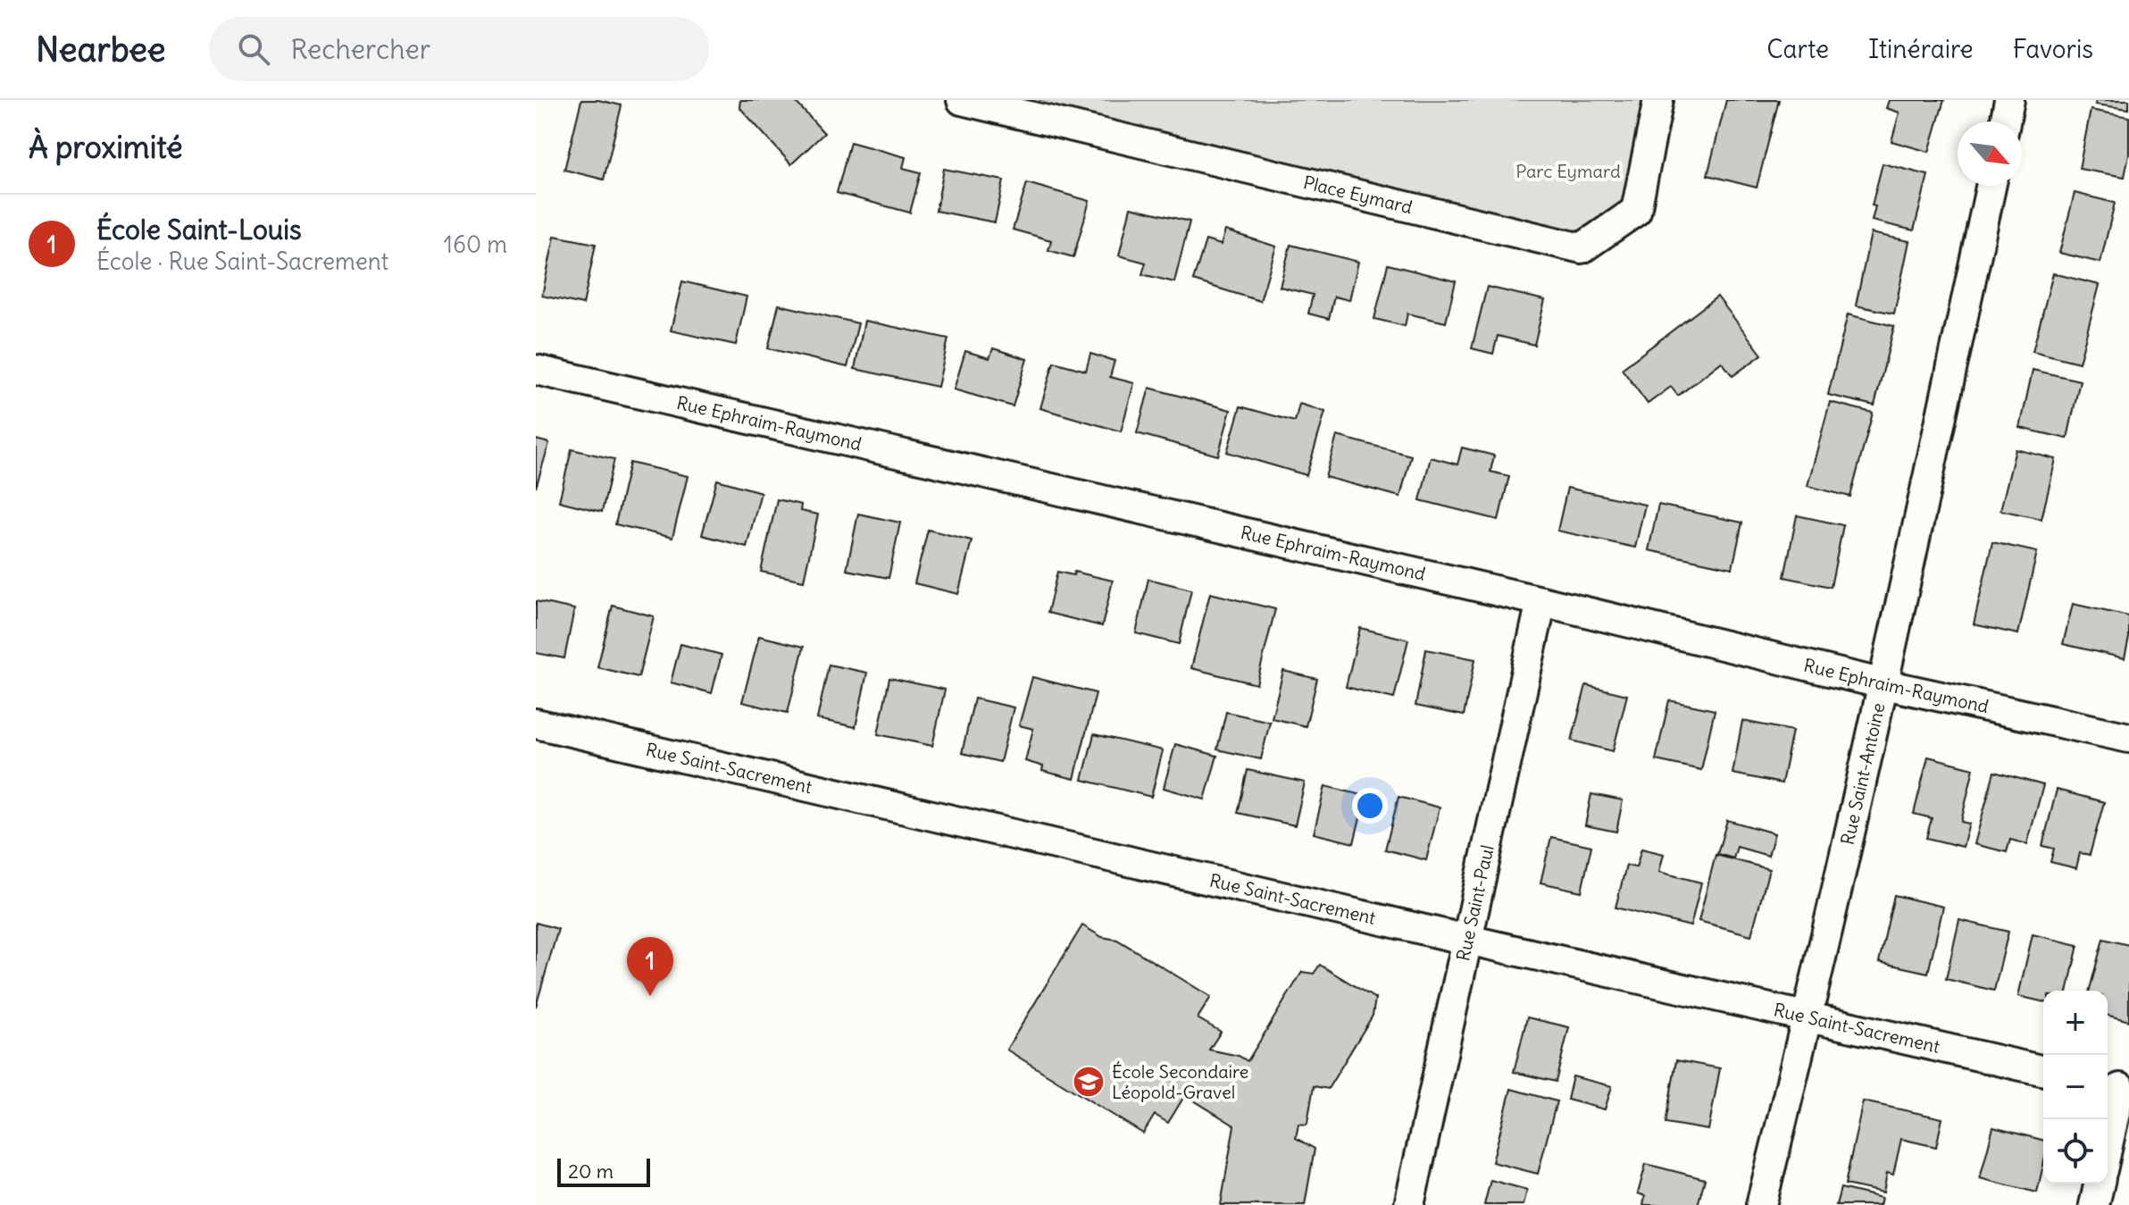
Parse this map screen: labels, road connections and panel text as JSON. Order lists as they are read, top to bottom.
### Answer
{
  "streets": {
    "street": [
      "Place Eymard",
      "Rue Ephraim-Raymond",
      "Rue Saint-Sacrement",
      "Rue Saint-Antoine",
      "Rue Saint-Paul"
    ]
  },
  "crossings": [
    ["Rue Ephraim-Raymond", "Rue Saint-Antoine"],
    ["Rue Ephraim-Raymond", "Rue Saint-Paul"],
    ["Rue Saint-Sacrement", "Rue Saint-Antoine"],
    ["Rue Saint-Sacrement", "Rue Saint-Paul"]
  ],
  "parks": ["Parc Eymard"],
  "places": {
    "school or university": ["École Secondaire Léopold-Gravel"]
  },
  "scale_bar": "20 m",
  "north": "bottom right",
  "page": {
    "header": "Nearbee",
    "search": "Rechercher",
    "nav": ["Carte", "Itinéraire", "Favoris"],
    "heading": "À proximité",
    "list": [
      {
        "mark": "1",
        "name": "École Saint-Louis",
        "note": "École · Rue Saint-Sacrement",
        "value": "160 m"
      }
    ],
    "pins": "1",
    "map_buttons": ["+", "−"],
    "scale": "20 m"
  }
}
